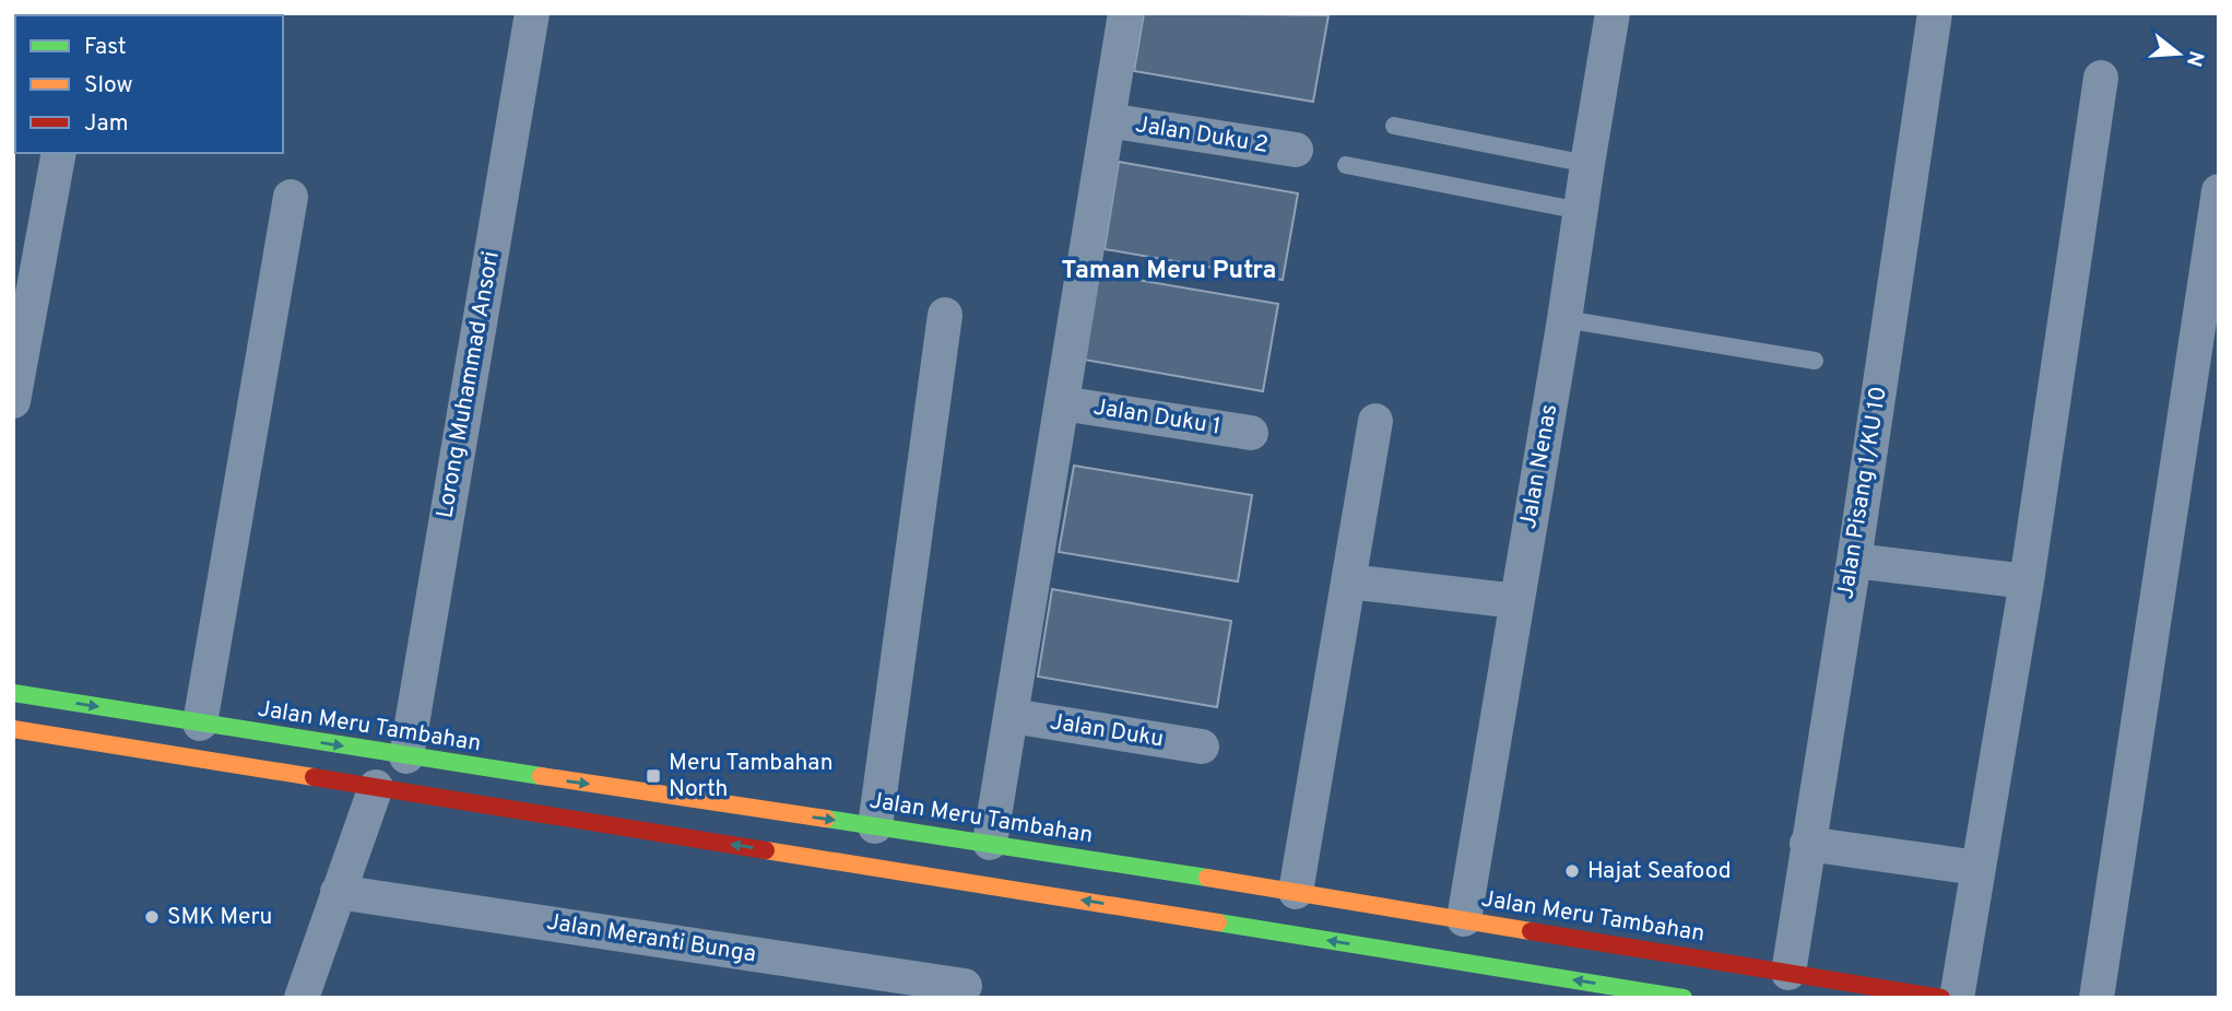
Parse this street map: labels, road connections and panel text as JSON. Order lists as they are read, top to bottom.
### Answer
{
  "streets": {
    "main road": ["Jalan Meru Tambahan"],
    "street": [
      "Jalan Duku 2",
      "Lorong Muhammad Ansori",
      "Jalan Duku 1",
      "Jalan Nenas",
      "Jalan Pisang 1/KU 10",
      "Jalan Duku",
      "Jalan Meranti Bunga"
    ]
  },
  "crossings": [
    ["Lorong Muhammad Ansori", "Jalan Meru Tambahan"],
    ["Jalan Nenas", "Jalan Meru Tambahan"],
    ["Jalan Pisang 1/KU 10", "Jalan Meru Tambahan"]
  ],
  "districts": ["Taman Meru Putra"],
  "places": {
    "transit": ["Meru Tambahan North"],
    "other": ["Hajat Seafood", "SMK Meru"]
  },
  "legend": ["Fast", "Slow", "Jam"],
  "north": "right"
}
